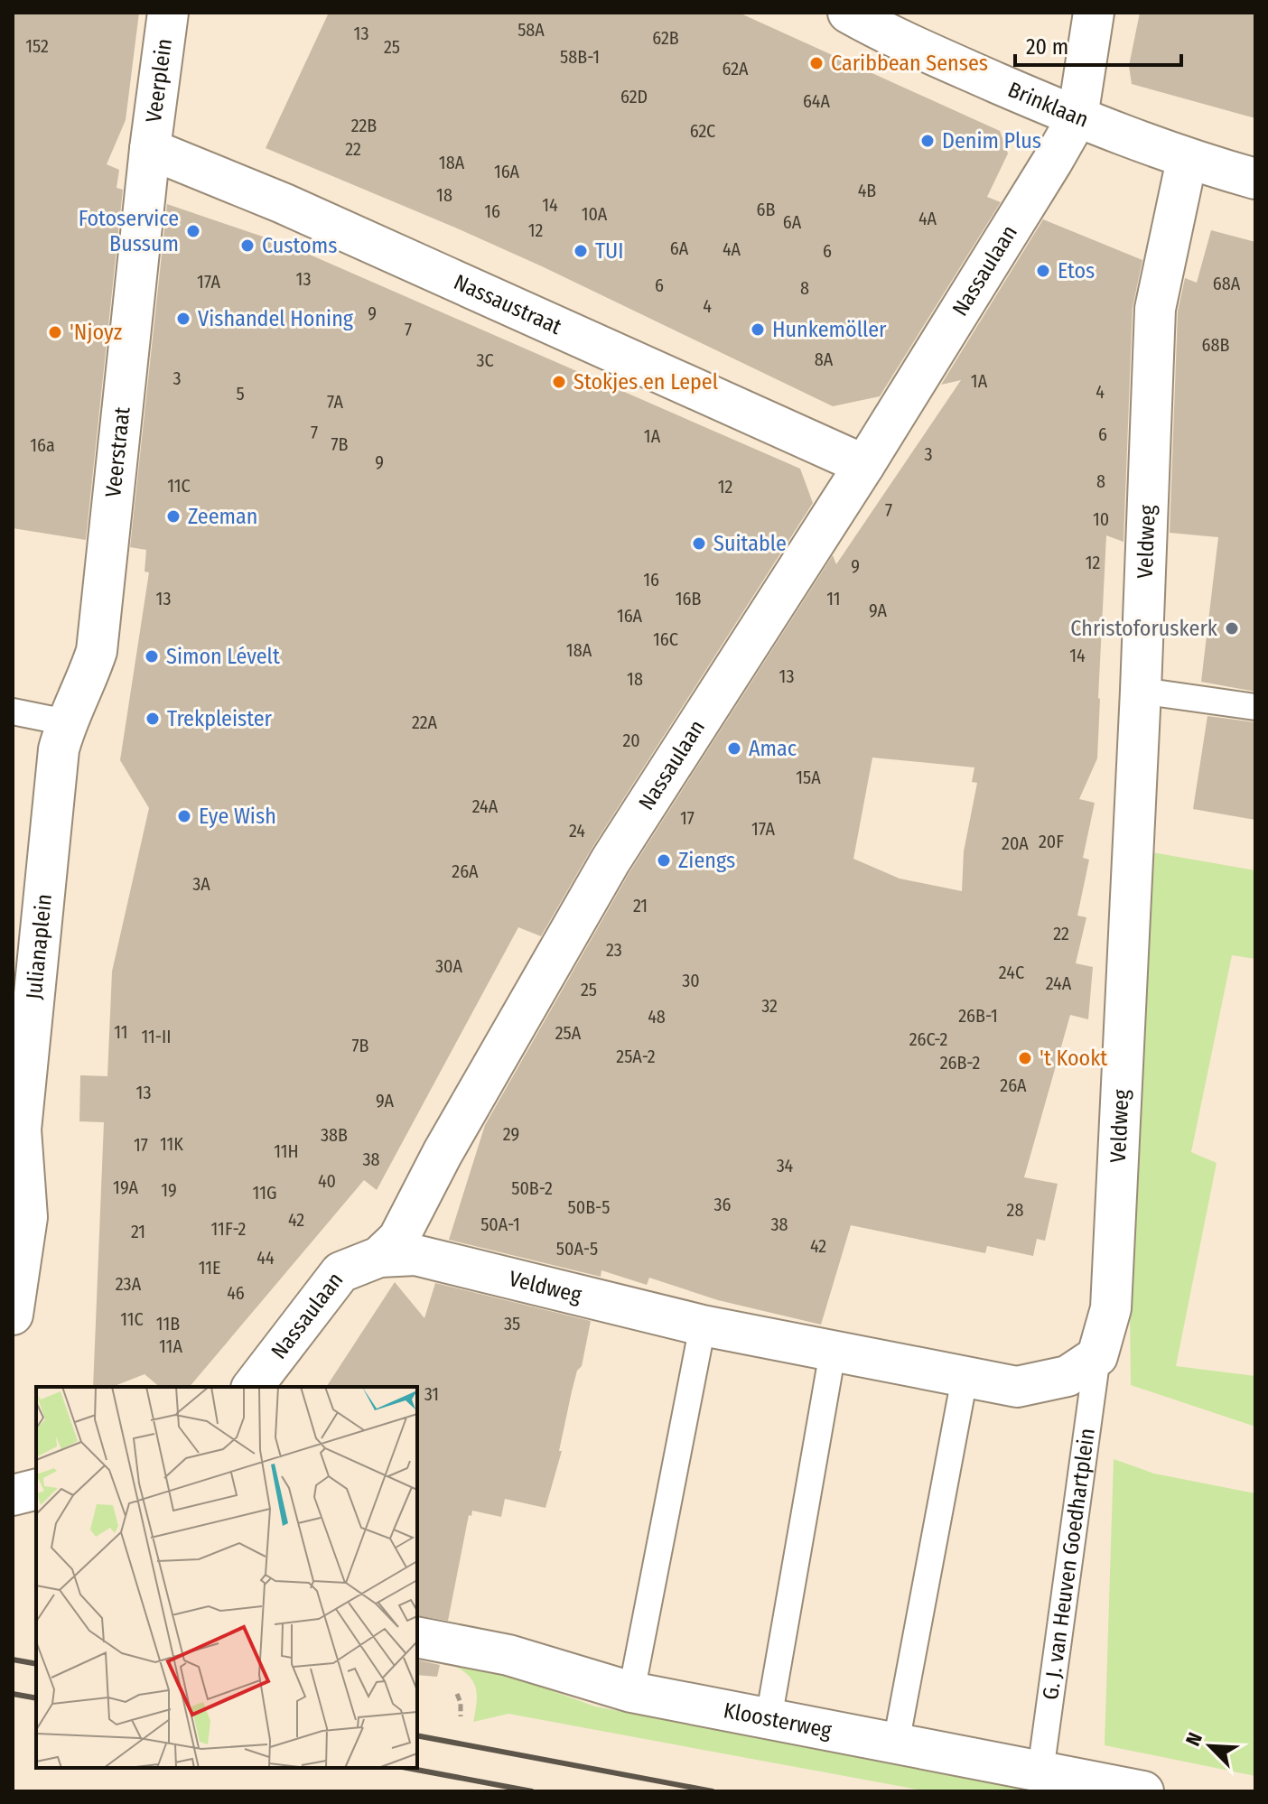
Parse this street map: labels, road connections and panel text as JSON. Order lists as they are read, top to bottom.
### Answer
{
  "streets": {
    "street": [
      "Veerplein",
      "Brinklaan",
      "Nassaulaan",
      "Nassaustraat",
      "Veerstraat",
      "Veldweg",
      "Julianaplein",
      "Kloosterweg"
    ],
    "lane": ["G. J. van Heuven Goedhartplein"]
  },
  "crossings": [
    ["Veerplein", "Nassaustraat"],
    ["Veerplein", "Veerstraat"],
    ["Brinklaan", "Nassaulaan"],
    ["Brinklaan", "Veldweg"],
    ["Nassaulaan", "Nassaustraat"],
    ["Nassaulaan", "Veldweg"],
    ["Nassaustraat", "Veerstraat"],
    ["Veerstraat", "Julianaplein"],
    ["Veldweg", "G. J. van Heuven Goedhartplein"],
    ["G. J. van Heuven Goedhartplein", "Kloosterweg"]
  ],
  "places": [
    "Caribbean Senses",
    "Denim Plus",
    "Fotoservice Bussum",
    "Customs",
    "TUI",
    "Etos",
    "Vishandel Honing",
    "Hunkemöller",
    "'Njoyz",
    "Stokjes en Lepel",
    "Zeeman",
    "Suitable",
    "Christoforuskerk",
    "Simon Lévelt",
    "Trekpleister",
    "Amac",
    "Eye Wish",
    "Ziengs",
    "'t Kookt"
  ],
  "house_numbers": [
    "58A",
    "13",
    "62B",
    "152",
    "25",
    "58B-1",
    "62A",
    "62D",
    "64A",
    "22B",
    "62C",
    "22",
    "18A",
    "16A",
    "4B",
    "18",
    "14",
    "6B",
    "16",
    "10A",
    "4A",
    "6A",
    "12",
    "6A",
    "4A",
    "6",
    "13",
    "17A",
    "68A",
    "6",
    "8",
    "4",
    "9",
    "7",
    "68B",
    "8A",
    "3C",
    "3",
    "1A",
    "4",
    "5",
    "7A",
    "7",
    "6",
    "1A",
    "7B",
    "16a",
    "3",
    "9",
    "8",
    "11C",
    "12",
    "7",
    "10",
    "12",
    "9",
    "16",
    "13",
    "16B",
    "11",
    "9A",
    "16A",
    "16C",
    "18A",
    "14",
    "13",
    "18",
    "22A",
    "20",
    "15A",
    "24A",
    "17",
    "17A",
    "24",
    "20F",
    "20A",
    "26A",
    "3A",
    "21",
    "22",
    "23",
    "30A",
    "24C",
    "30",
    "24A",
    "25",
    "32",
    "26B-1",
    "48",
    "11",
    "25A",
    "11-II",
    "26C-2",
    "7B",
    "25A-2",
    "26B-2",
    "26A",
    "13",
    "9A",
    "29",
    "38B",
    "11K",
    "17",
    "11H",
    "38",
    "34",
    "40",
    "19A",
    "50B-2",
    "19",
    "11G",
    "36",
    "50B-5",
    "28",
    "42",
    "50A-1",
    "38",
    "11F-2",
    "21",
    "42",
    "50A-5",
    "44",
    "11E",
    "23A",
    "46",
    "11C",
    "11B",
    "35",
    "11A",
    "31"
  ],
  "scale_bar": "20 m",
  "north": "top left"
}
